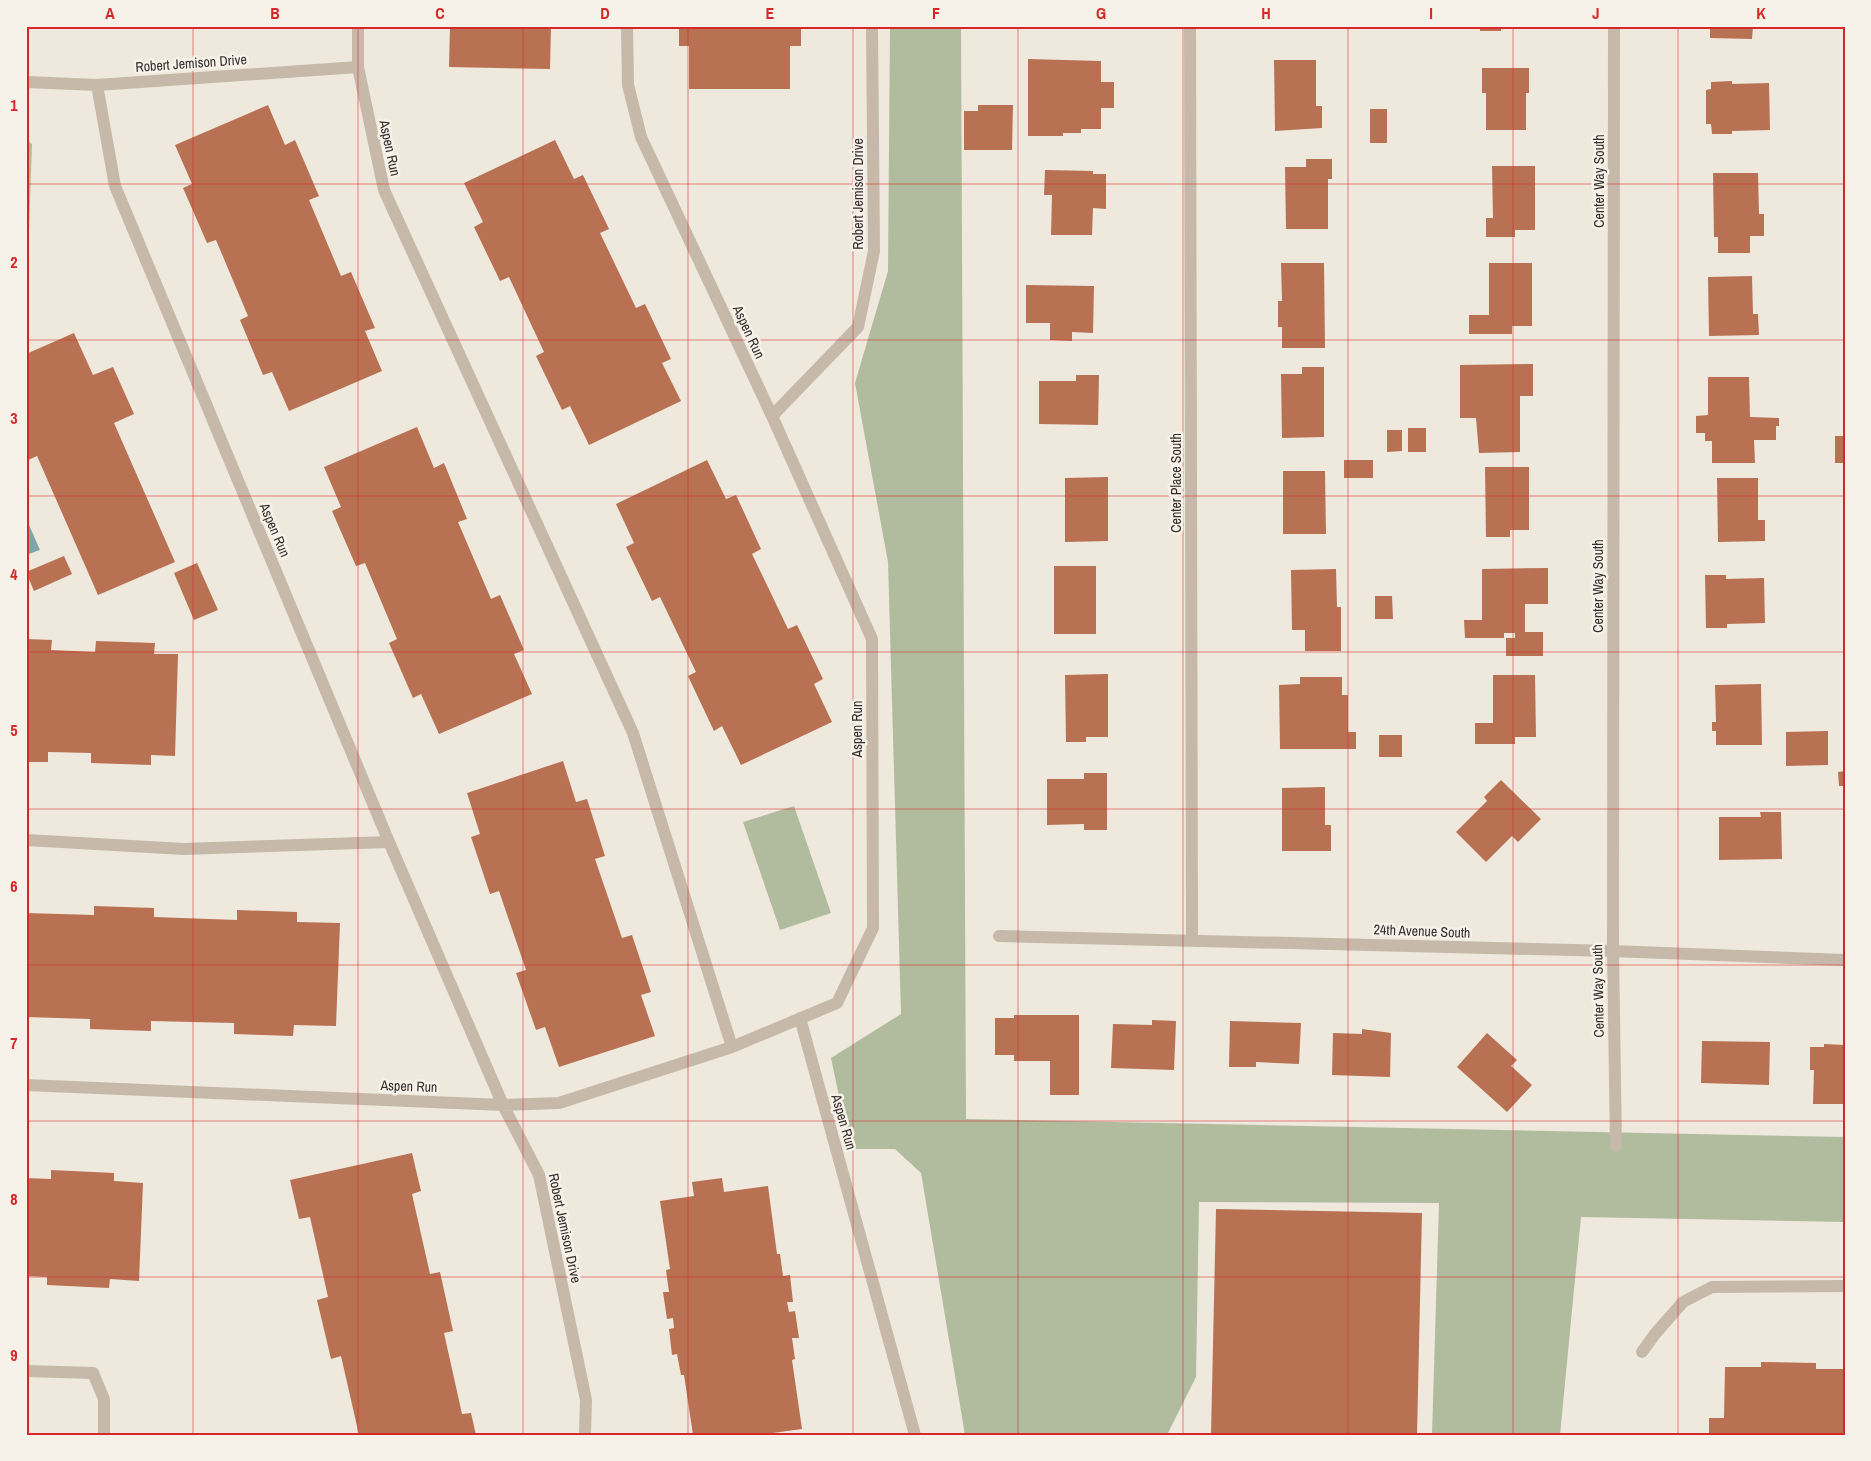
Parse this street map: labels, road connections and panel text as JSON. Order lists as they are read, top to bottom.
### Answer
{
  "streets": {
    "street": [
      "Robert Jemison Drive",
      "Aspen Run",
      "Center Way South",
      "Center Place South",
      "24th Avenue South"
    ]
  },
  "crossings": [
    ["Robert Jemison Drive", "Aspen Run"],
    ["Center Way South", "24th Avenue South"],
    ["Center Place South", "24th Avenue South"]
  ],
  "grid": {
    "columns": [
      "A",
      "B",
      "C",
      "D",
      "E",
      "F",
      "G",
      "H",
      "I",
      "J",
      "K"
    ],
    "rows": [
      "1",
      "2",
      "3",
      "4",
      "5",
      "6",
      "7",
      "8",
      "9"
    ]
  }
}
